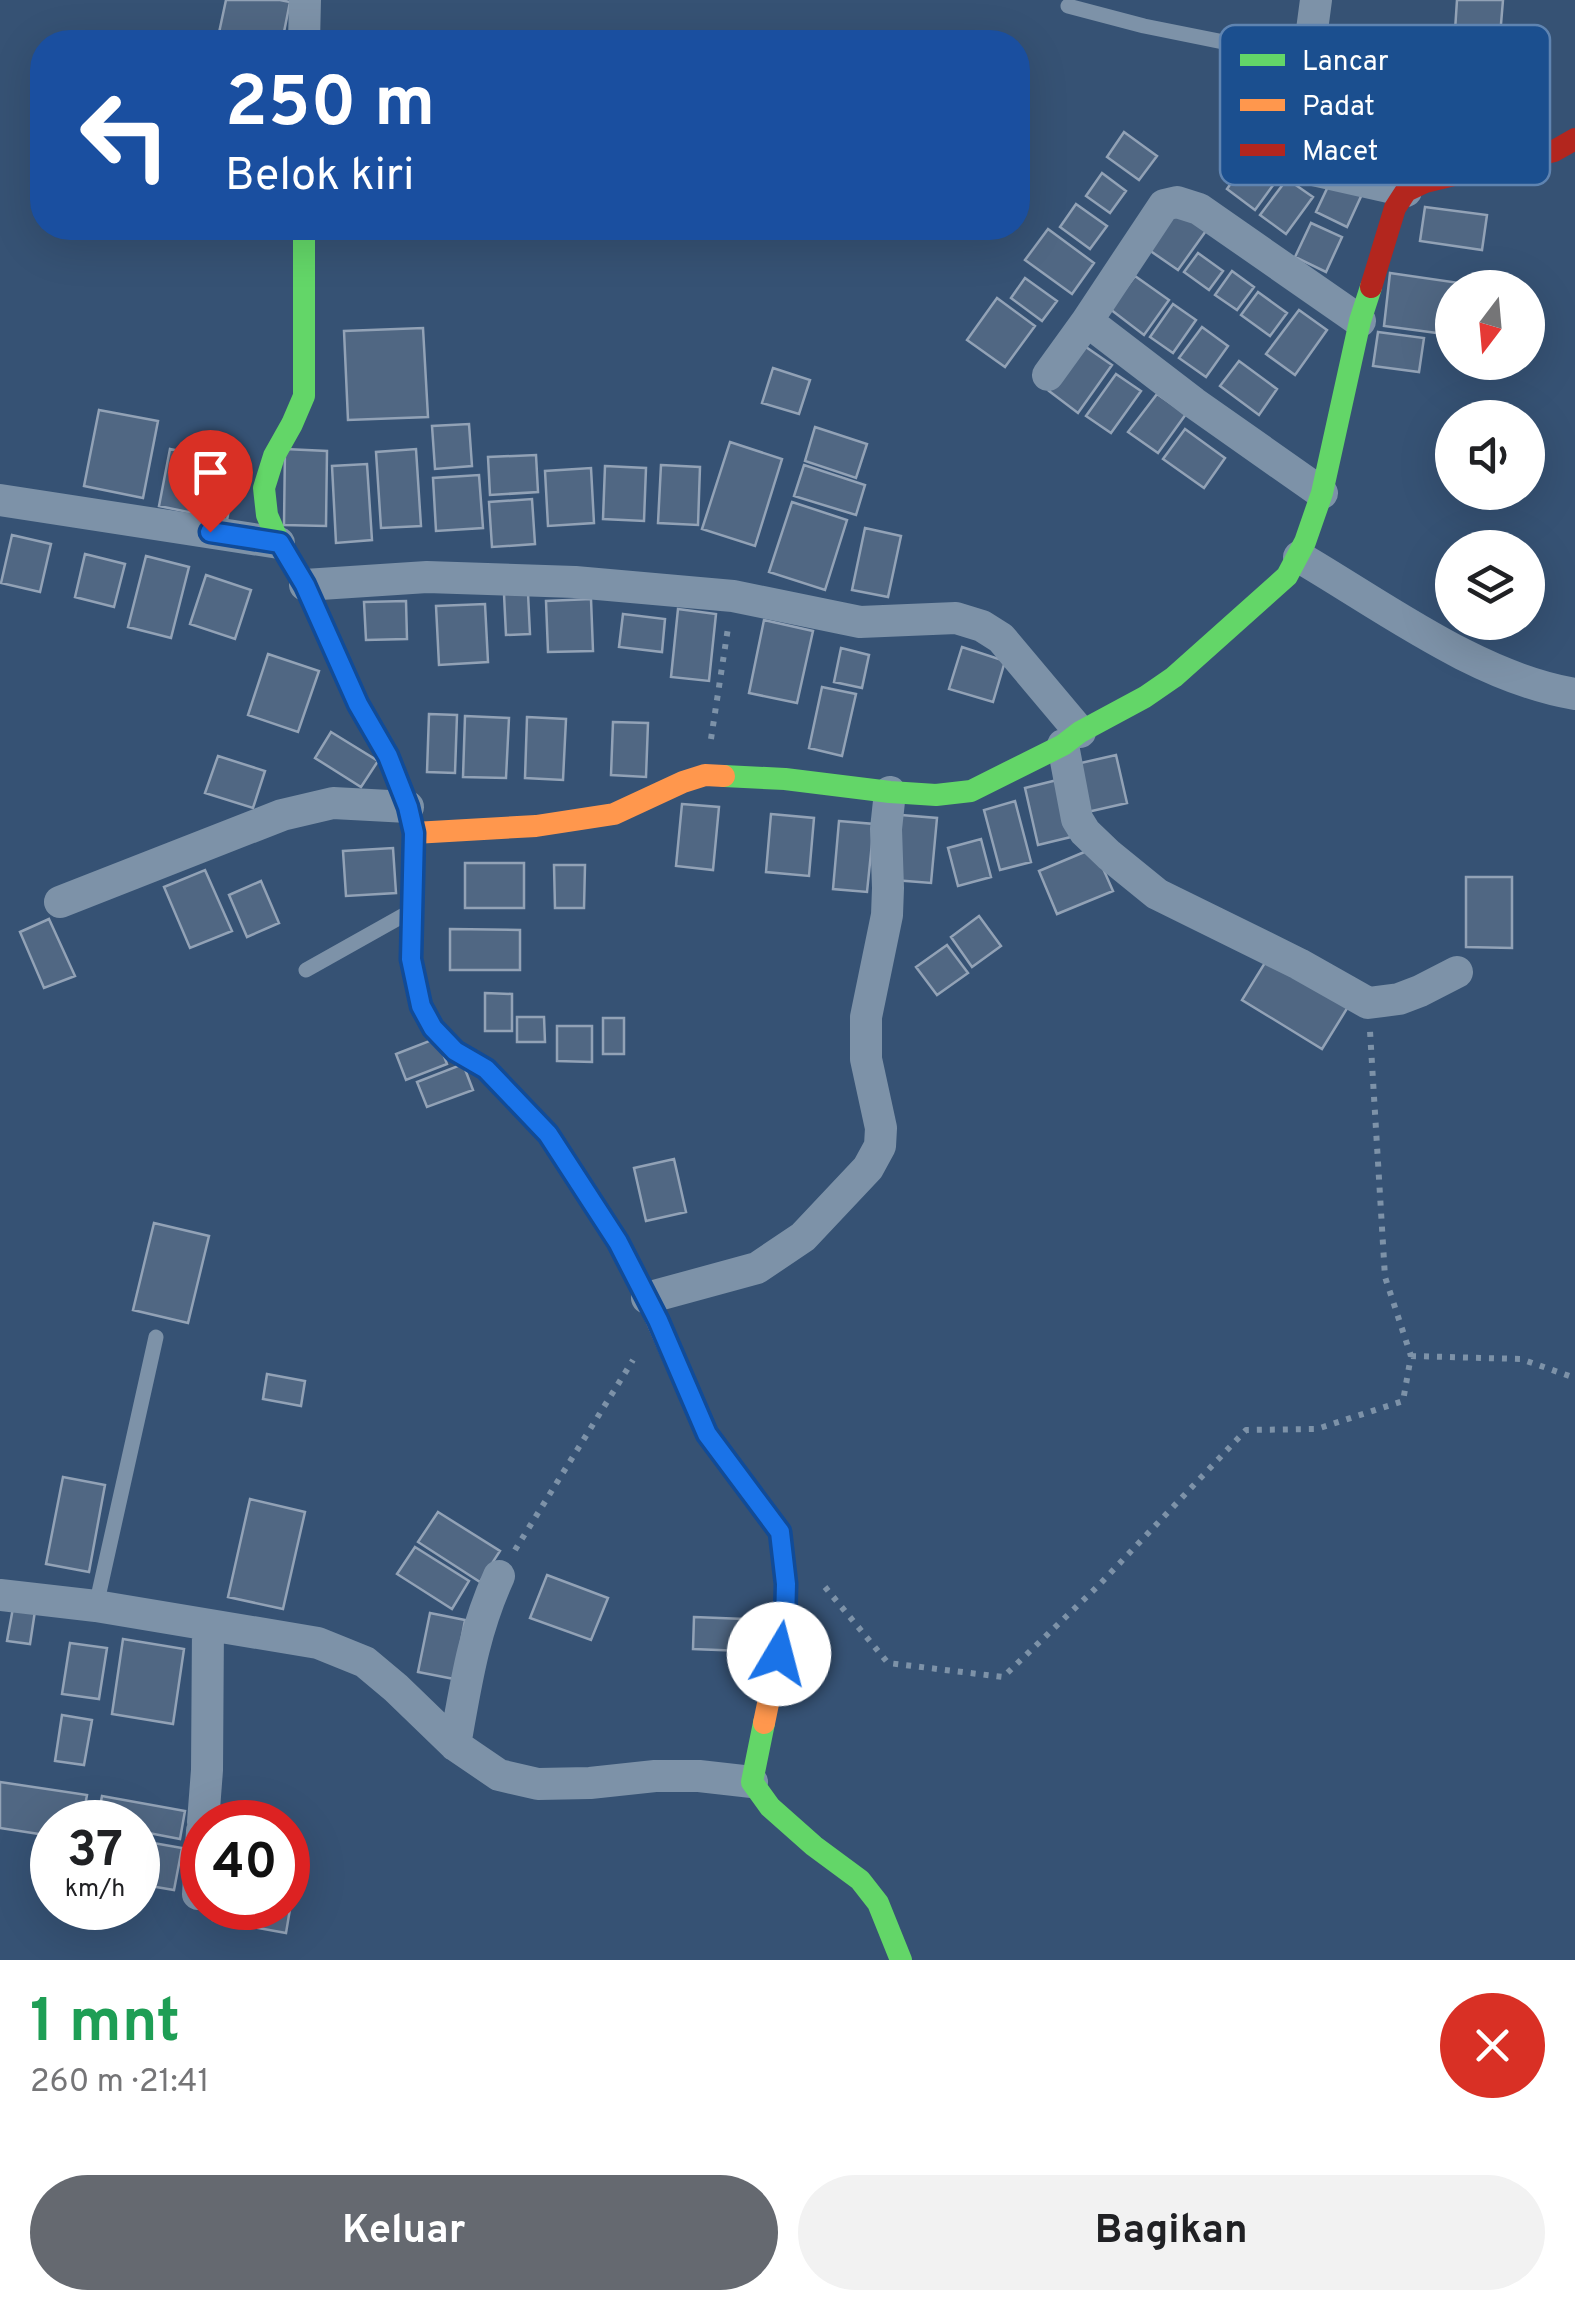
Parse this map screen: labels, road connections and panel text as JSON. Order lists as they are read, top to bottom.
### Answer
{
  "legend": ["Lancar", "Padat", "Macet"],
  "north": "bottom",
  "page": {
    "turn": ["250 m", "Belok kiri"],
    "speed": "37 km/h",
    "limit": "40",
    "heading": ["1 mnt", "260 m · 21:41"],
    "buttons": ["Keluar", "Bagikan"]
  }
}
